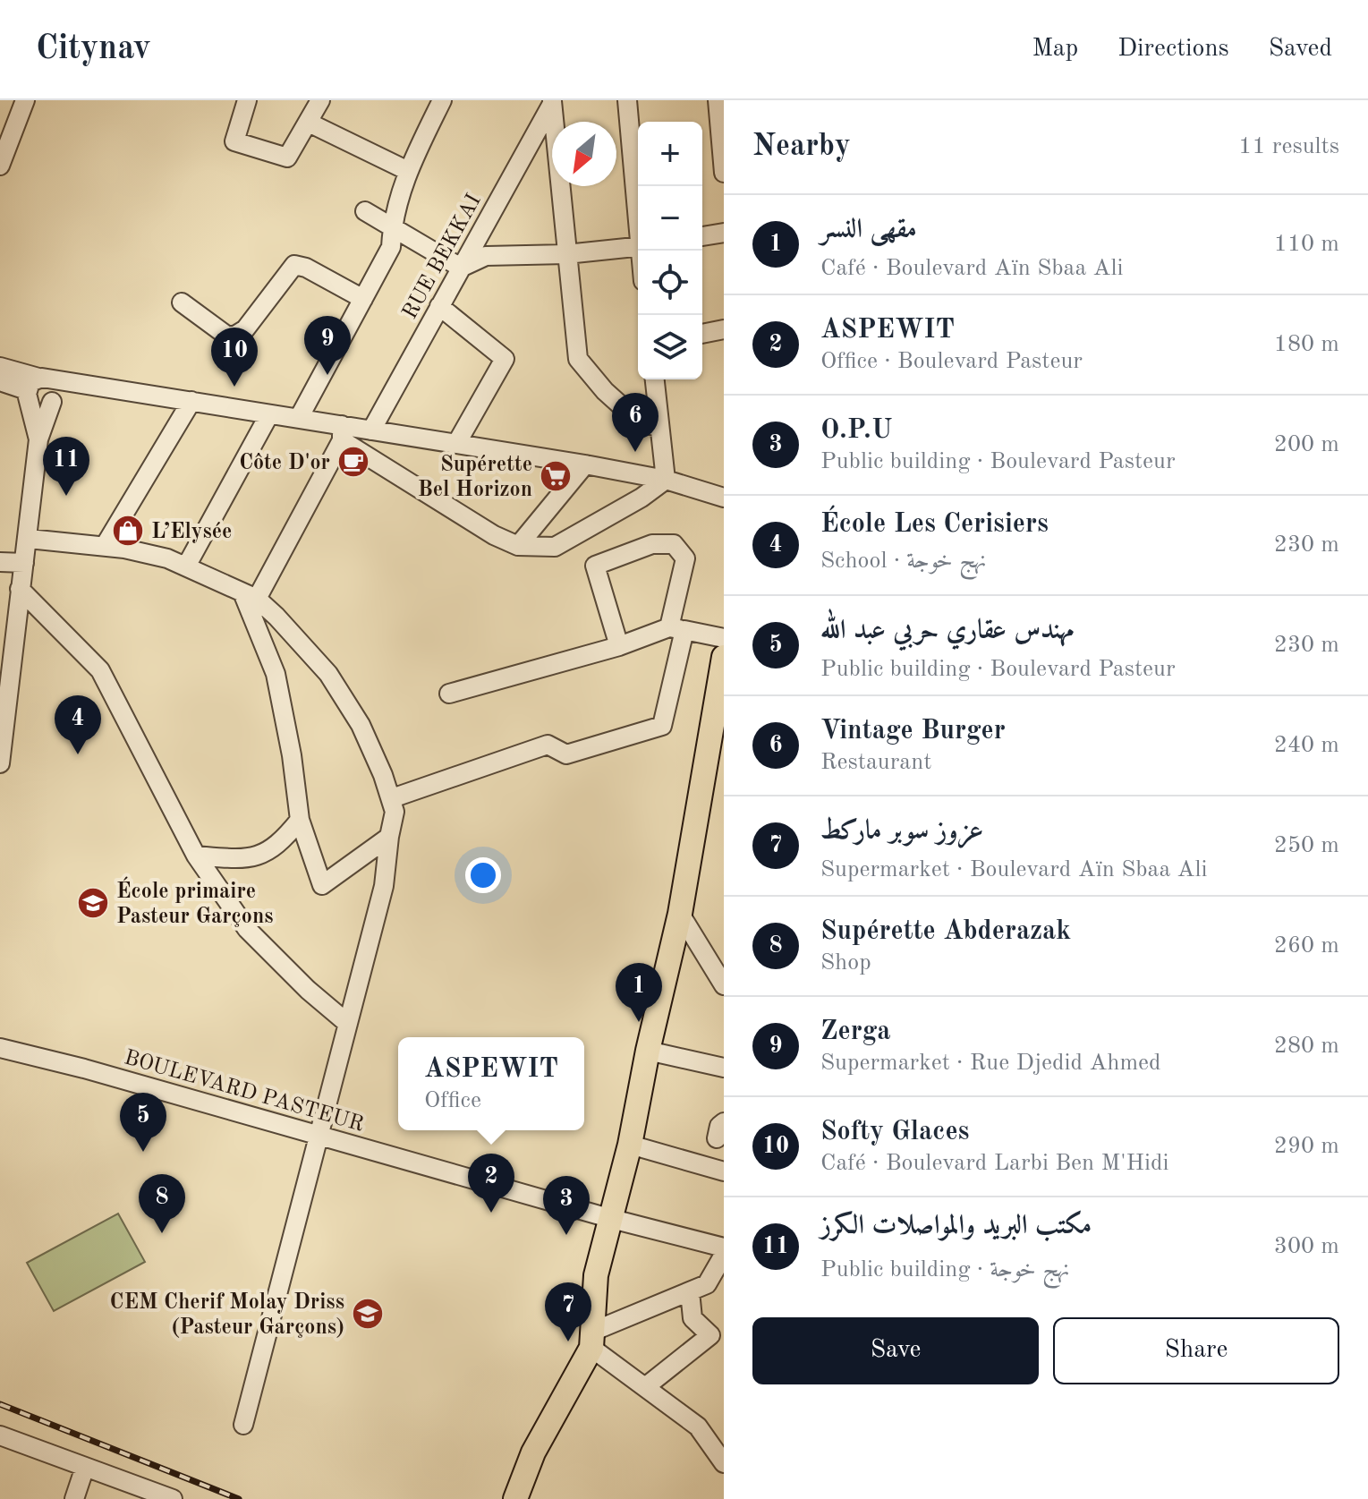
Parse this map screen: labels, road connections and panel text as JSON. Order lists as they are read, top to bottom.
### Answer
{
  "streets": {
    "street": ["RUE BEKKAI", "BOULEVARD PASTEUR"]
  },
  "places": {
    "cafe": ["Côte D'or"],
    "supermarket": ["Supérette Bel Horizon"],
    "shop": ["L’Elysée"],
    "school or university": ["École primaire Pasteur Garçons", "CEM Cherif Molay Driss (Pasteur Garçons)"]
  },
  "north": "bottom left",
  "page": {
    "header": "Citynav",
    "nav": ["Map", "Directions", "Saved"],
    "heading": ["Nearby", "11 results"],
    "map_buttons": ["+", "−"],
    "list": [
      {
        "mark": "1",
        "name": "مقهى النسر",
        "note": "Café · Boulevard Aïn Sbaa Ali",
        "value": "110 m"
      },
      {
        "mark": "2",
        "name": "ASPEWIT",
        "note": "Office · Boulevard Pasteur",
        "value": "180 m"
      },
      {
        "mark": "3",
        "name": "O.P.U",
        "note": "Public building · Boulevard Pasteur",
        "value": "200 m"
      },
      {
        "mark": "4",
        "name": "École Les Cerisiers",
        "note": "School · نهج خوجة",
        "value": "230 m"
      },
      {
        "mark": "5",
        "name": "مهندس عقاري حربي عبد الله",
        "note": "Public building · Boulevard Pasteur",
        "value": "230 m"
      },
      {
        "mark": "6",
        "name": "Vintage Burger",
        "note": "Restaurant",
        "value": "240 m"
      },
      {
        "mark": "7",
        "name": "عزوز سوبر ماركط",
        "note": "Supermarket · Boulevard Aïn Sbaa Ali",
        "value": "250 m"
      },
      {
        "mark": "8",
        "name": "Supérette Abderazak",
        "note": "Shop",
        "value": "260 m"
      },
      {
        "mark": "9",
        "name": "Zerga",
        "note": "Supermarket · Rue Djedid Ahmed",
        "value": "280 m"
      },
      {
        "mark": "10",
        "name": "Softy Glaces",
        "note": "Café · Boulevard Larbi Ben M'Hidi",
        "value": "290 m"
      },
      {
        "mark": "11",
        "name": "مكتب البريد والمواصلات الكرز",
        "note": "Public building · نهج خوجة",
        "value": "300 m"
      }
    ],
    "pins": [
      "9",
      "10",
      "6",
      "11",
      "4",
      "1",
      "5",
      "2",
      "8",
      "3",
      "7"
    ],
    "popup": ["ASPEWIT", "Office"],
    "buttons": ["Save", "Share"]
  }
}
